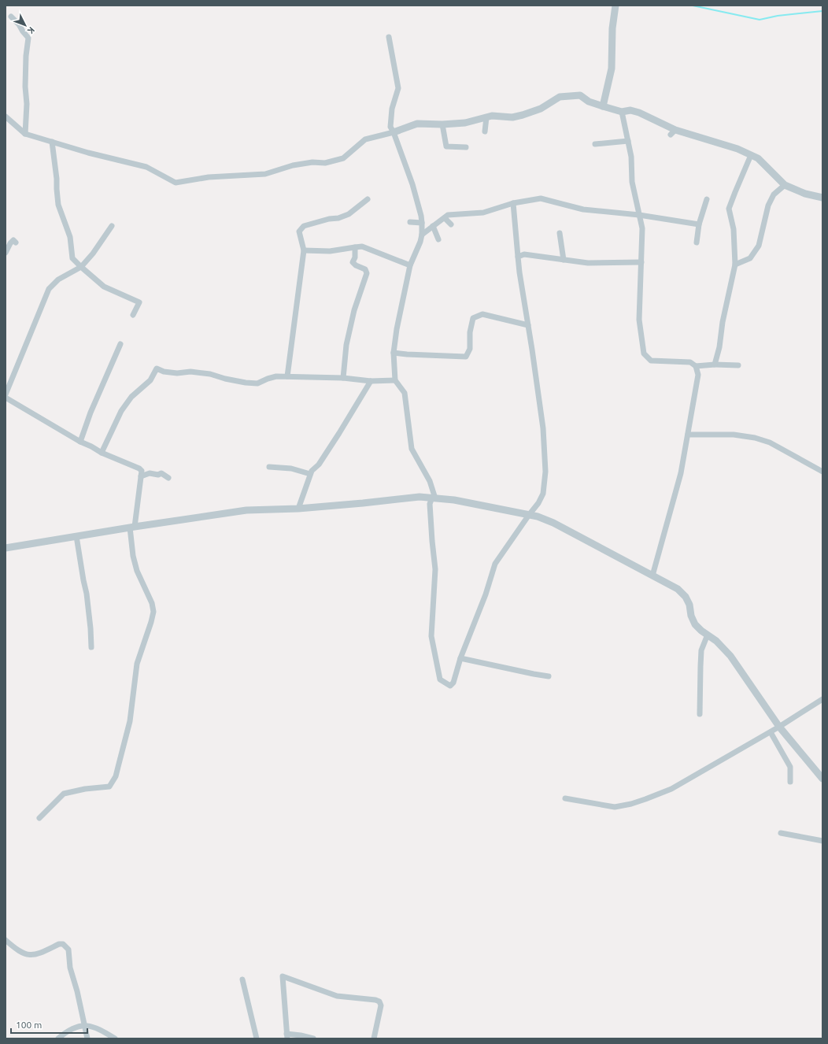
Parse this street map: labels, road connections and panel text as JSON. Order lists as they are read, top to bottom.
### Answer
{
  "scale_bar": "100 m",
  "north": "bottom right"
}
